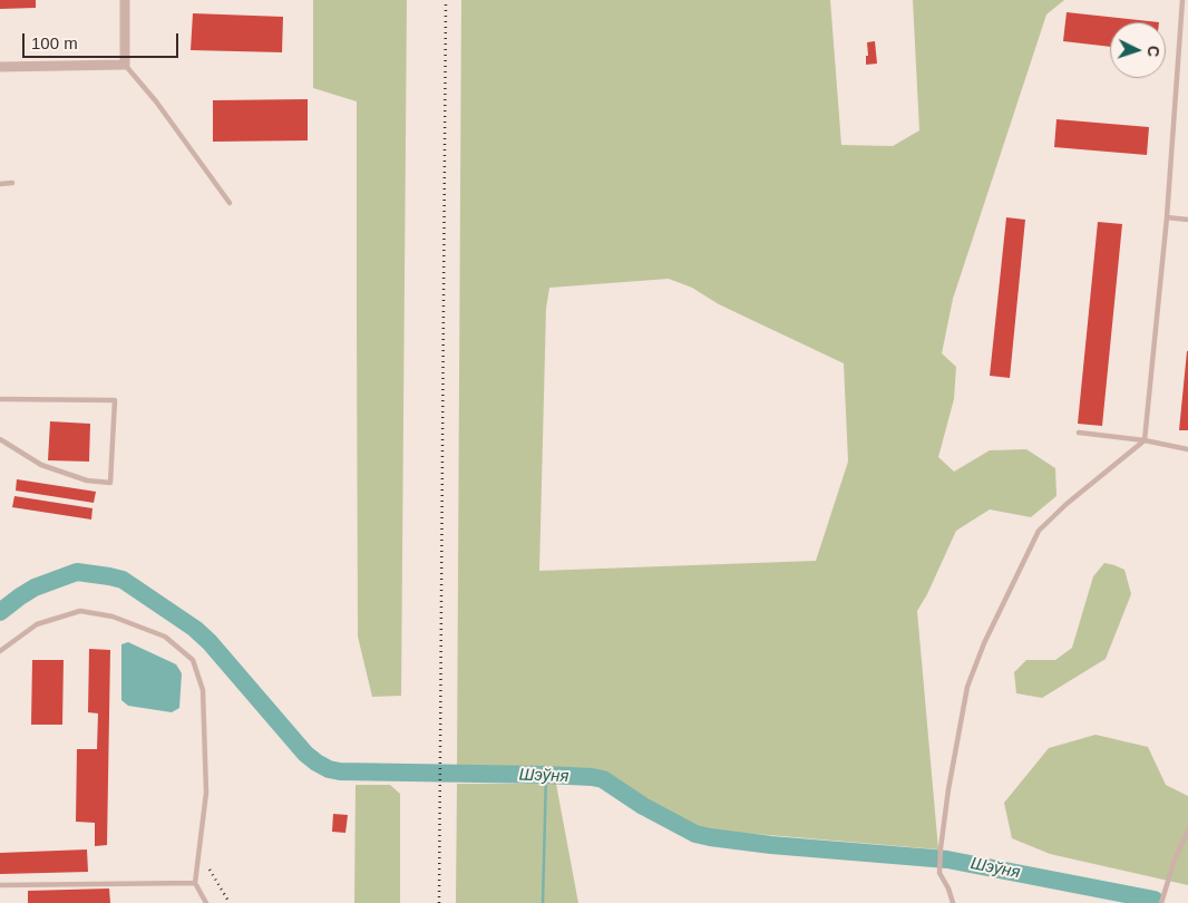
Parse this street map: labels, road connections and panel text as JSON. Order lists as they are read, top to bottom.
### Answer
{
  "water": ["Шэўня"],
  "scale_bar": "100 m",
  "north": "right"
}
